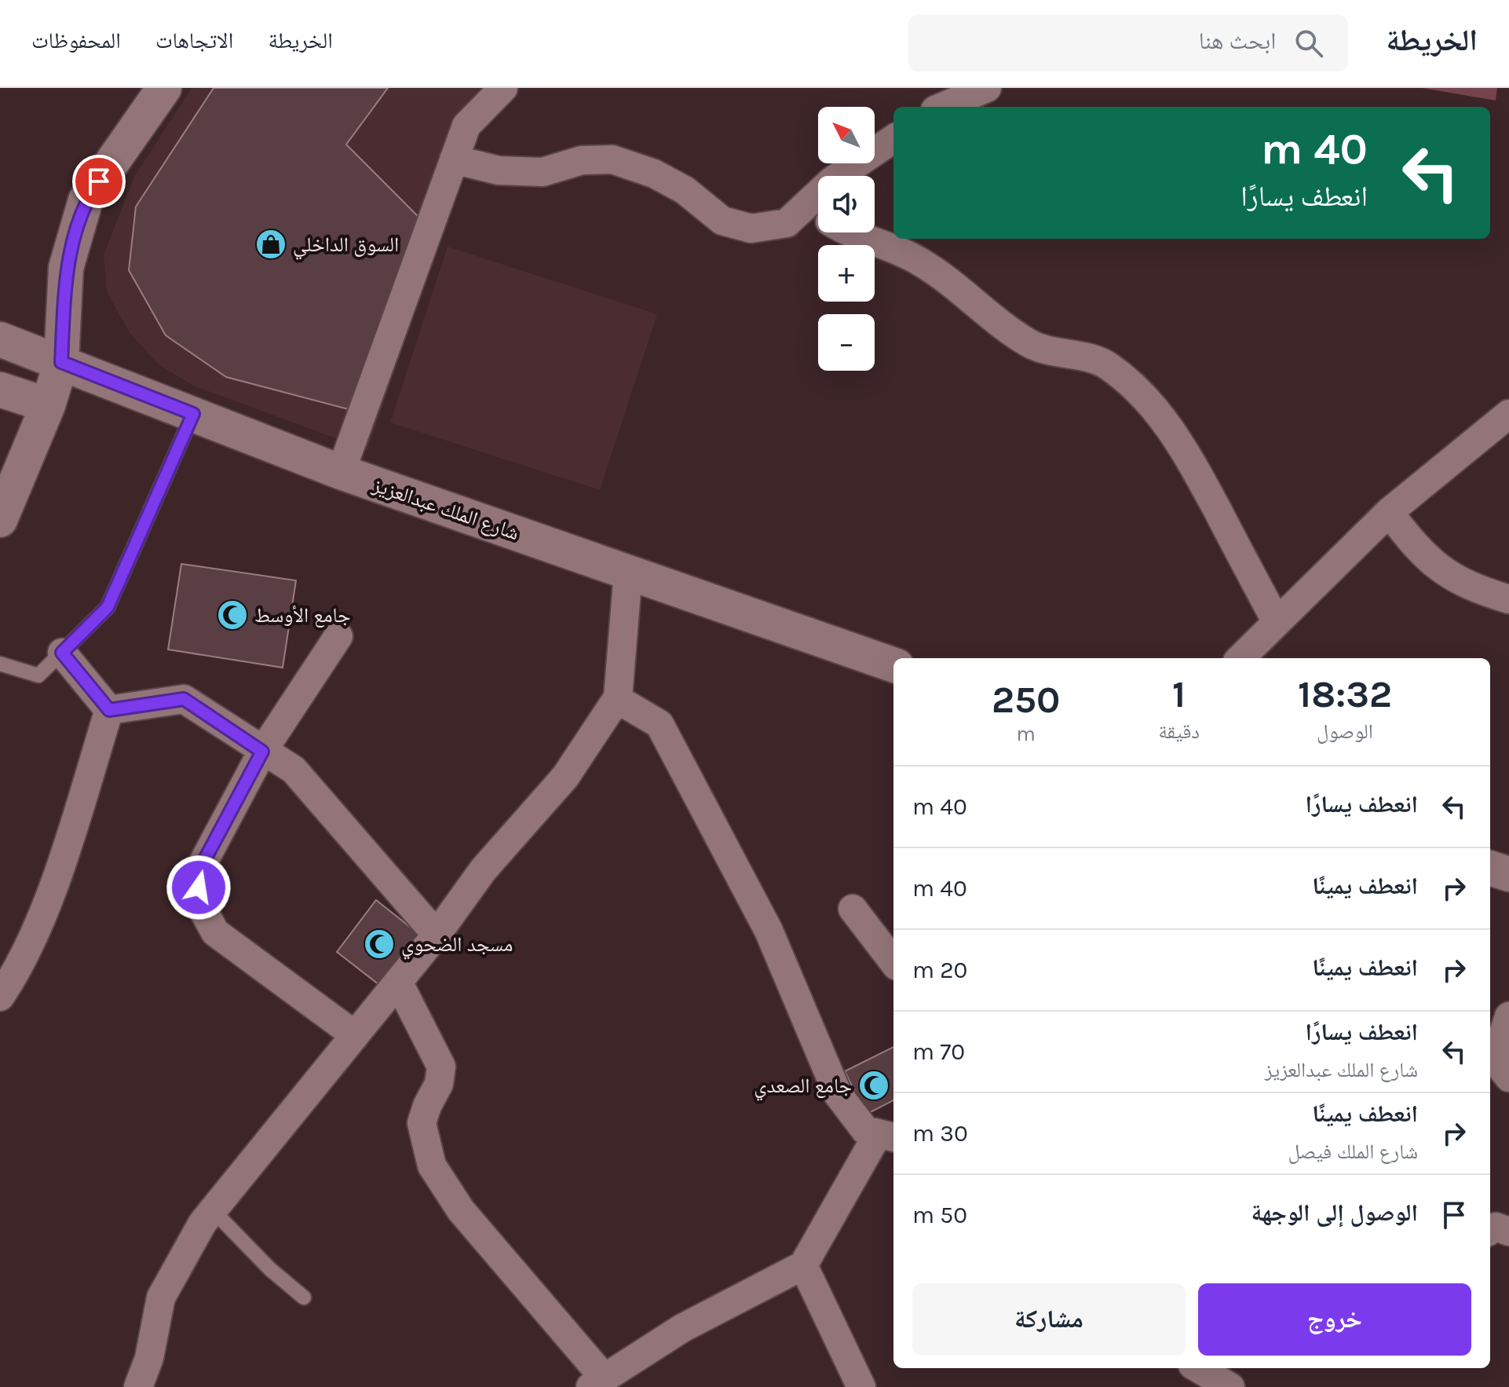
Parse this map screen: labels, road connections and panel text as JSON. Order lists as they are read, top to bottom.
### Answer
{
  "streets": {
    "street": ["شارع الملك عبدالعزيز"]
  },
  "places": {
    "shop": ["السوق الداخلي"],
    "mosque": ["جامع الأوسط", "مسجد الضحوي", "جامع الصعدي"]
  },
  "north": "top left",
  "page": {
    "header": "الخريطة",
    "search": "ابحث هنا",
    "nav": ["الخريطة", "الاتجاهات", "المحفوظات"],
    "map_buttons": ["+", "−"],
    "turn": ["40 m", "انعطف يسارًا"],
    "eta": [
      "18:32",
      "الوصول",
      "1",
      "دقيقة",
      "250",
      "m"
    ],
    "list": [
      {
        "name": "انعطف يسارًا",
        "value": "40 m"
      },
      {
        "name": "انعطف يمينًا",
        "value": "40 m"
      },
      {
        "name": "انعطف يمينًا",
        "value": "20 m"
      },
      {
        "name": "انعطف يسارًا",
        "note": "شارع الملك عبدالعزيز",
        "value": "70 m"
      },
      {
        "name": "انعطف يمينًا",
        "note": "شارع الملك فيصل",
        "value": "30 m"
      },
      {
        "name": "الوصول إلى الوجهة",
        "value": "50 m"
      }
    ],
    "buttons": ["خروج", "مشاركة"]
  }
}
